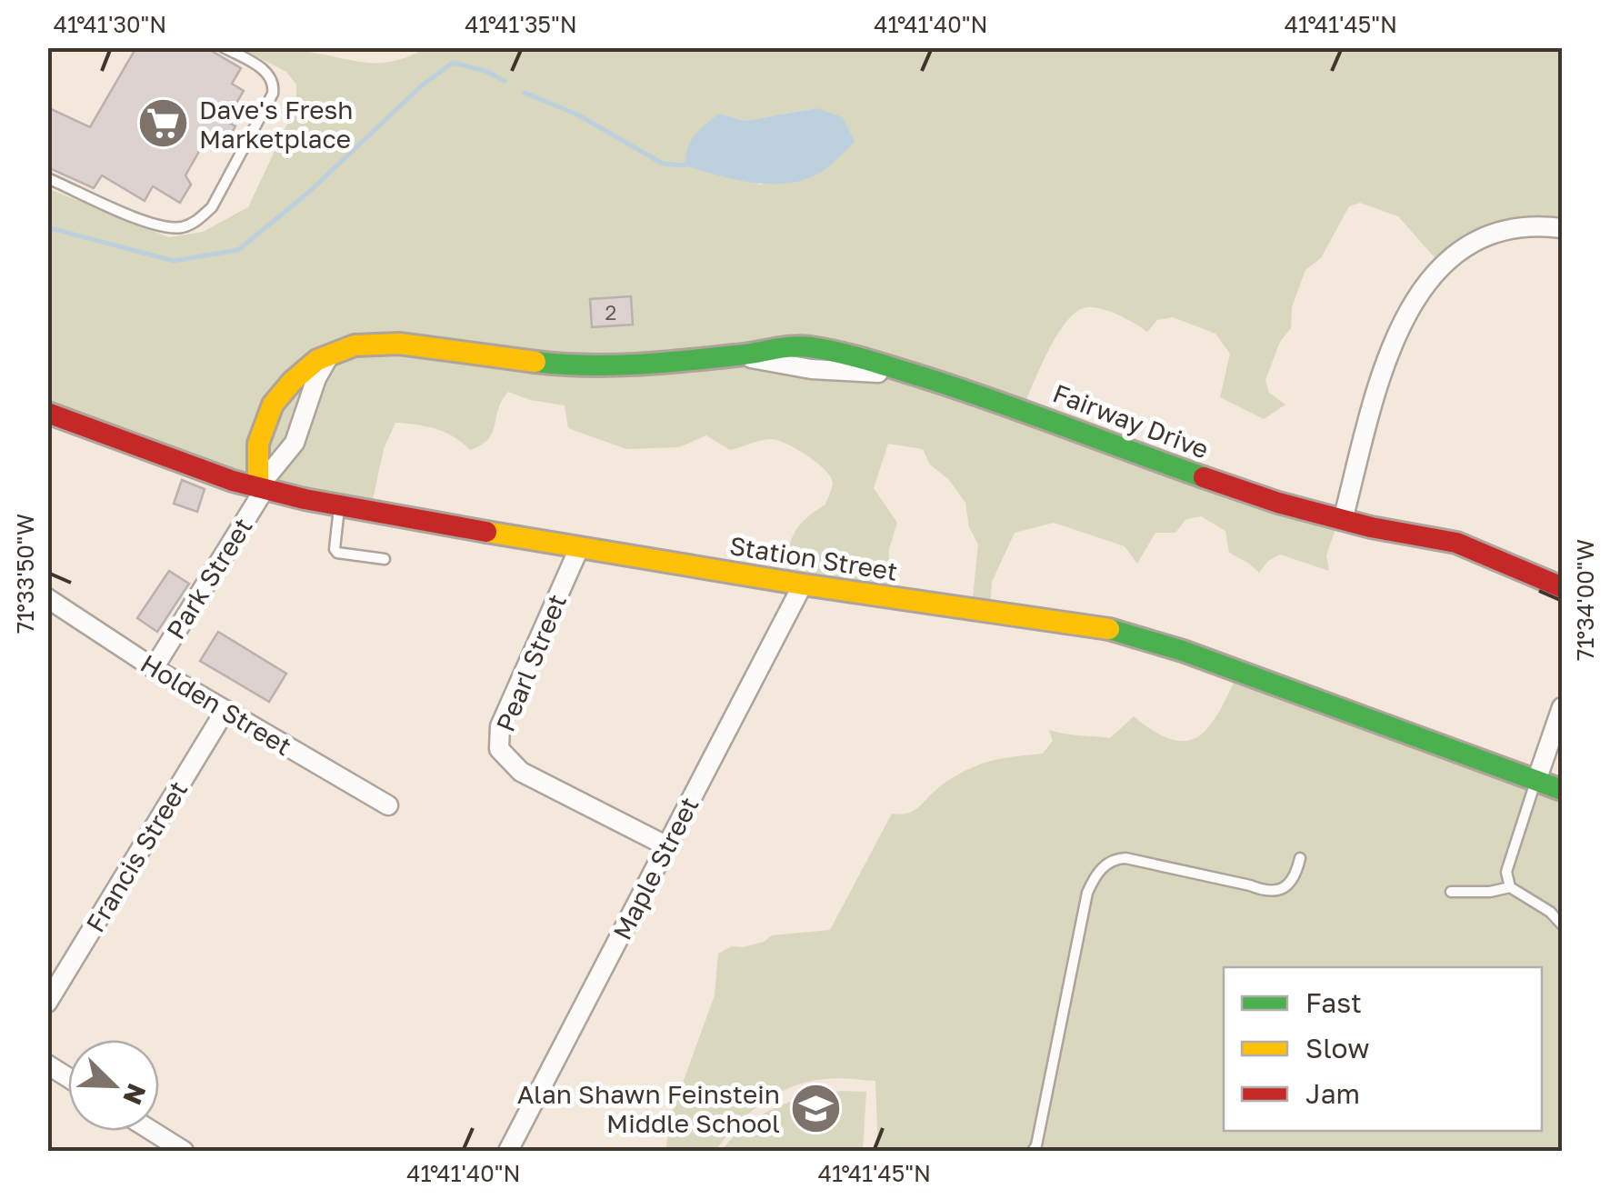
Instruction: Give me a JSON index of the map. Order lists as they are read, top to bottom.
{
  "streets": {
    "street": [
      "Fairway Drive",
      "Station Street",
      "Park Street",
      "Pearl Street",
      "Holden Street",
      "Francis Street",
      "Maple Street"
    ]
  },
  "crossings": [
    ["Fairway Drive", "Station Street"],
    ["Fairway Drive", "Park Street"],
    ["Station Street", "Park Street"],
    ["Station Street", "Pearl Street"],
    ["Station Street", "Maple Street"],
    ["Park Street", "Holden Street"],
    ["Pearl Street", "Maple Street"],
    ["Holden Street", "Francis Street"]
  ],
  "places": {
    "supermarket": ["Dave's Fresh Marketplace"],
    "school or university": ["Alan Shawn Feinstein Middle School"]
  },
  "house_numbers": ["2"],
  "legend": ["Fast", "Slow", "Jam"],
  "north": "bottom right",
  "coordinates": [
    "41°41'30\"N",
    "41°41'35\"N",
    "41°41'40\"N",
    "41°41'45\"N",
    "71°33'50\"W",
    "71°34'00\"W"
  ]
}
